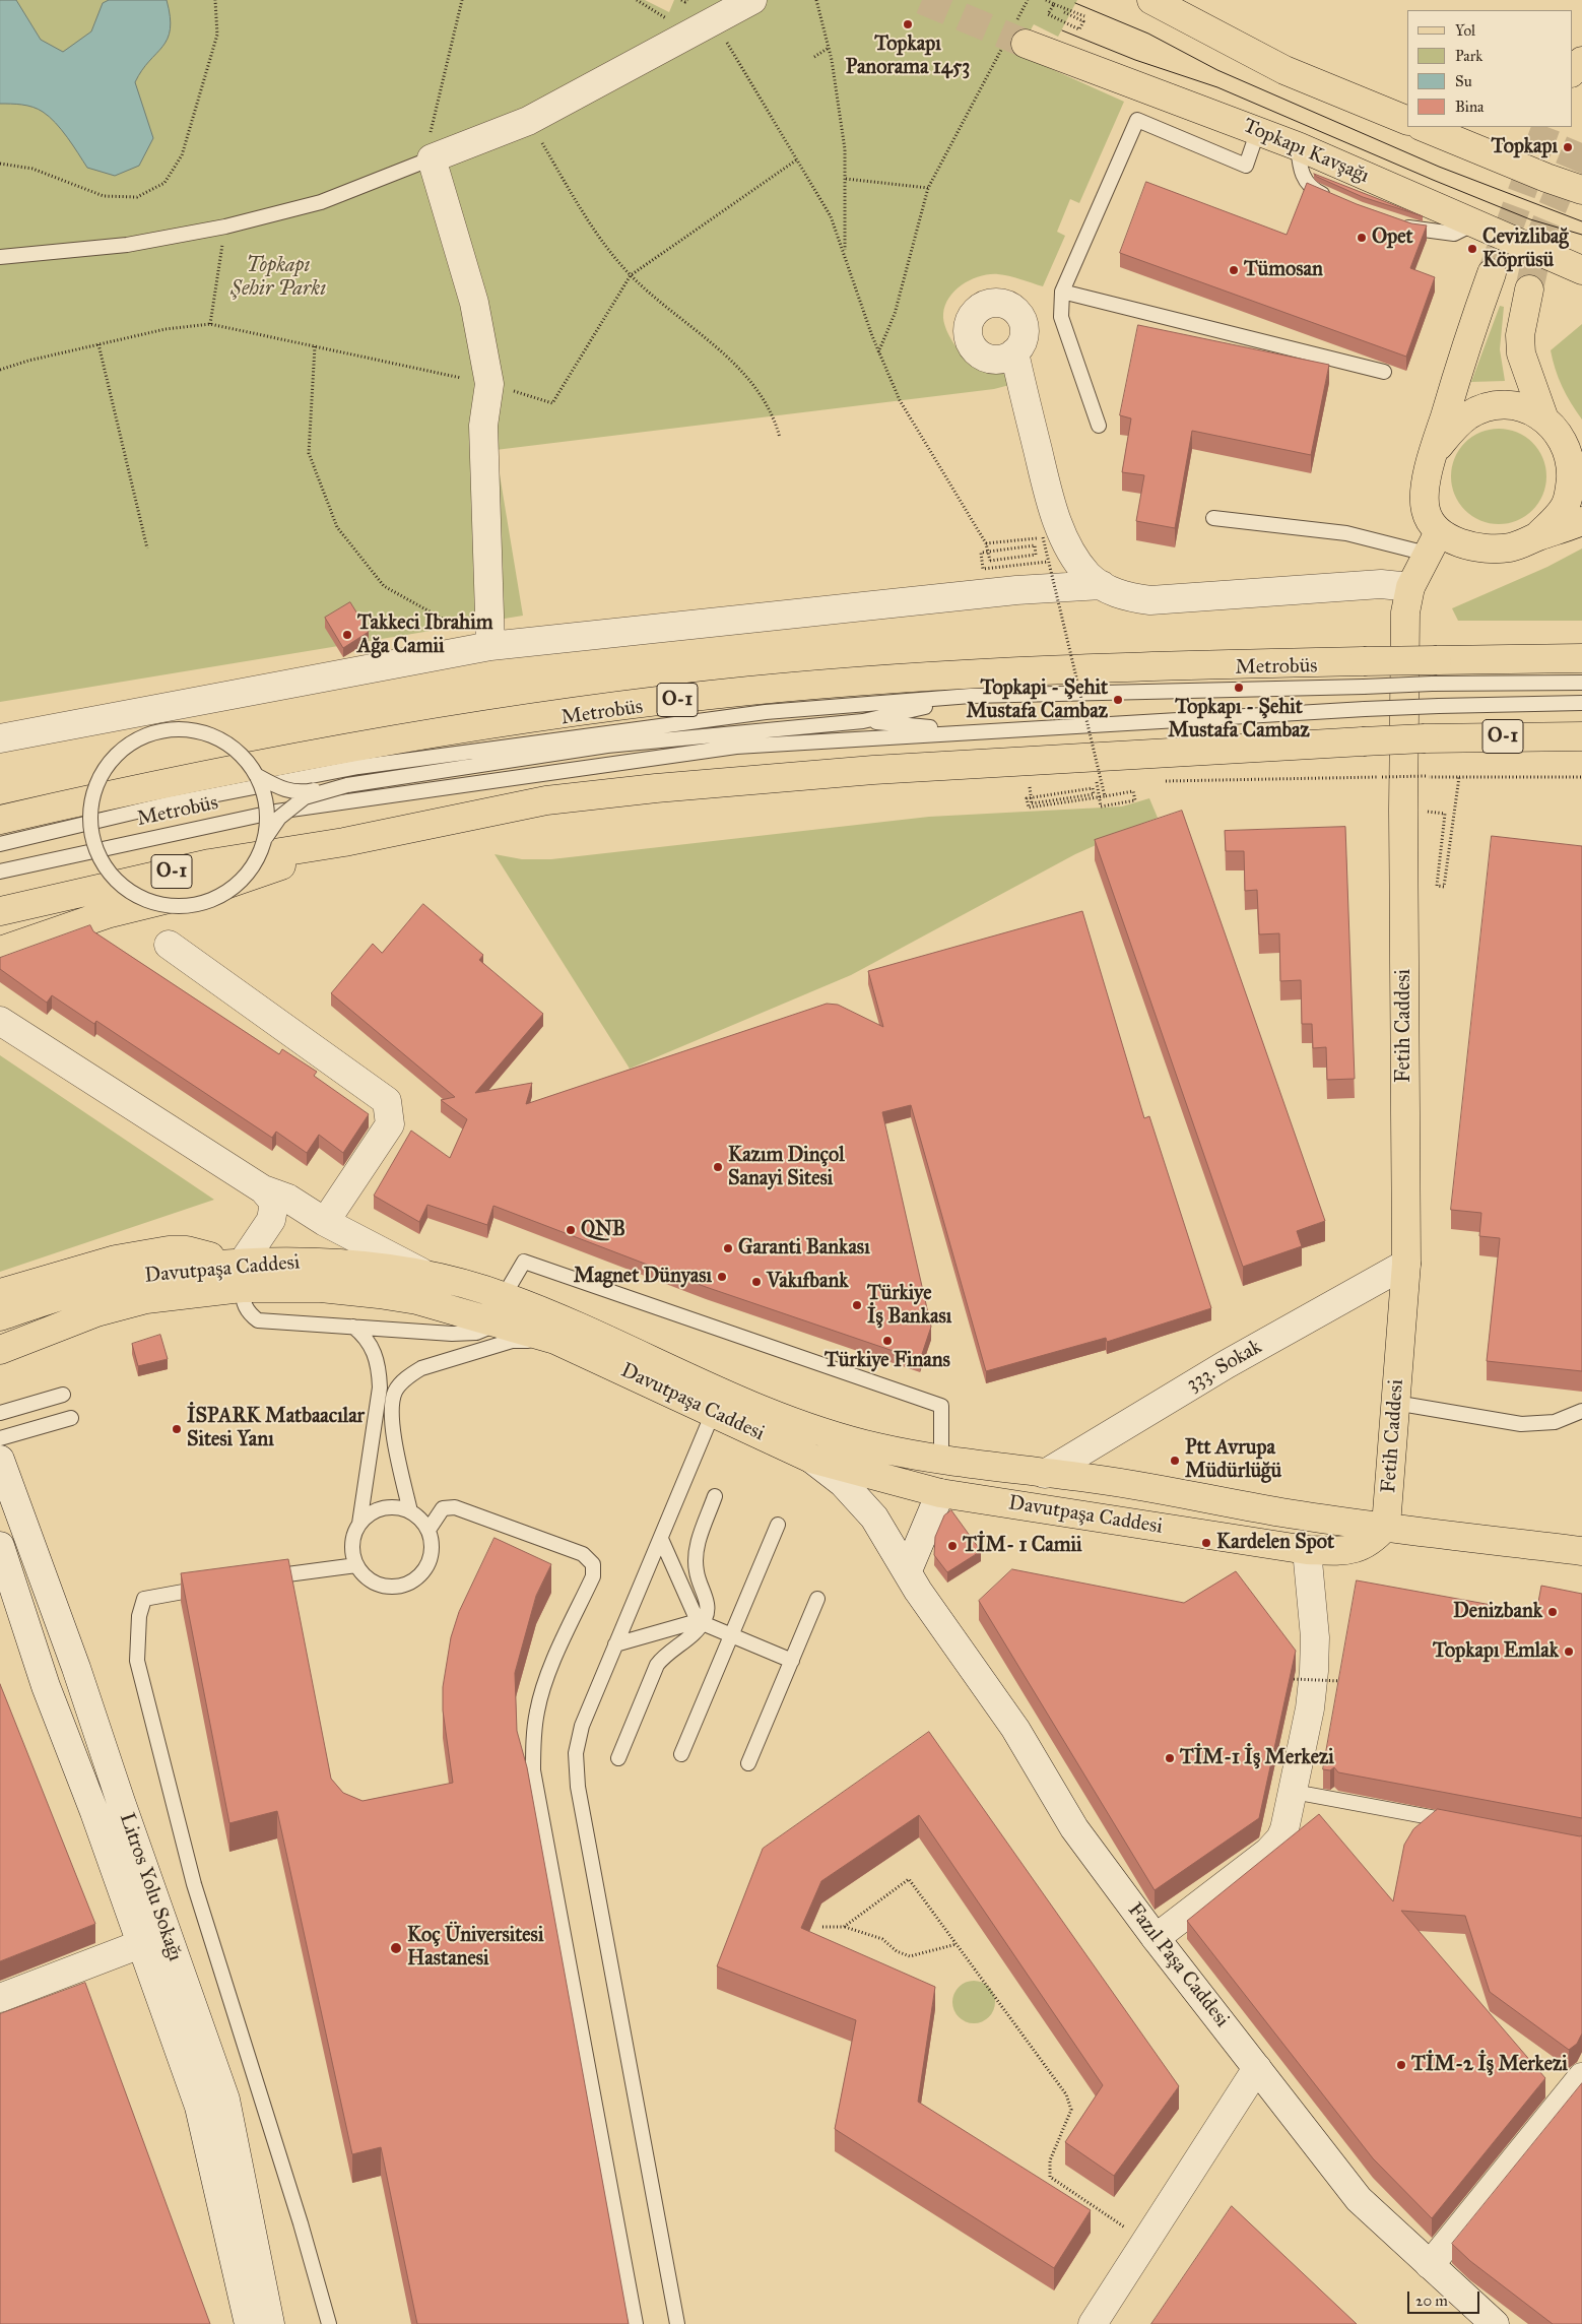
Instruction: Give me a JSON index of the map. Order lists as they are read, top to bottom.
{
  "streets": {
    "main road": [
      "Topkapı Kavşağı",
      "O-1",
      "Fetih Caddesi",
      "Davutpaşa Caddesi"
    ],
    "street": ["333. Sokak", "Litros Yolu Sokağı", "Fazıl Paşa Caddesi"],
    "lane": ["Metrobüs"]
  },
  "crossings": [
    ["Metrobüs", "O-1"],
    ["Fetih Caddesi", "Davutpaşa Caddesi"],
    ["Fetih Caddesi", "333. Sokak"],
    ["Davutpaşa Caddesi", "333. Sokak"],
    ["Davutpaşa Caddesi", "Fazıl Paşa Caddesi"]
  ],
  "parks": ["Topkapı Şehir Parkı"],
  "places": [
    "Topkapı Panorama 1453",
    "Topkapı",
    "Opet",
    "Cevizlibağ Köprüsü",
    "Tümosan",
    "Takkeci Ibrahim Ağa Camii",
    "Topkapı - Şehit Mustafa Cambaz",
    "Topkapi - Şehit Mustafa Cambaz",
    "Kazım Dinçol Sanayi Sitesi",
    "QNB",
    "Garanti Bankası",
    "Magnet Dünyası",
    "Vakıfbank",
    "Türkiye İş Bankası",
    "Türkiye Finans",
    "İSPARK Matbaacılar Sitesi Yanı",
    "Ptt Avrupa Müdürlüğü",
    "Kardelen Spot",
    "TİM- 1 Camii",
    "Denizbank",
    "Topkapı Emlak",
    "TİM-1 İş Merkezi",
    "Koç Üniversitesi Hastanesi",
    "TİM-2 İş Merkezi"
  ],
  "legend": [
    "Yol",
    "Park",
    "Su",
    "Bina"
  ],
  "scale_bar": "20 m"
}
